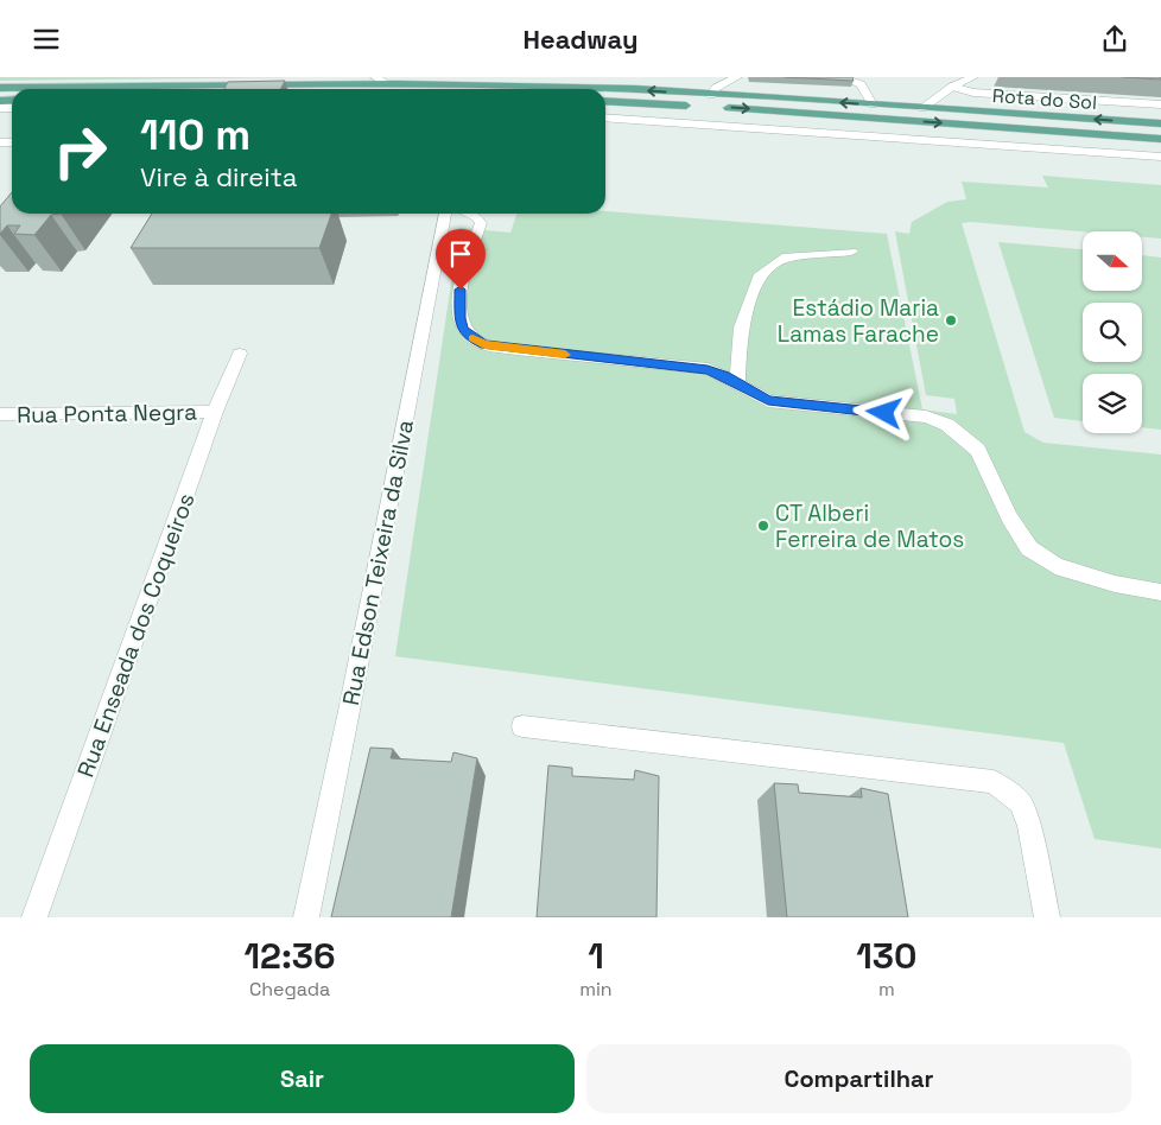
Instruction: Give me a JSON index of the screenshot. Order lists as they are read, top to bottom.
{
  "streets": {
    "main road": ["Rota do Sol"],
    "street": ["Rua Ponta Negra", "Rua Edson Teixeira da Silva", "Rua Enseada dos Coqueiros"]
  },
  "crossings": [
    ["Rua Ponta Negra", "Rua Enseada dos Coqueiros"]
  ],
  "places": ["Estádio Maria Lamas Farache", "CT Alberi Ferreira de Matos"],
  "north": "right",
  "page": {
    "header": "Headway",
    "turn": ["110 m", "Vire à direita"],
    "eta": [
      "12:36",
      "Chegada",
      "1",
      "min",
      "130",
      "m"
    ],
    "buttons": ["Sair", "Compartilhar"]
  }
}
